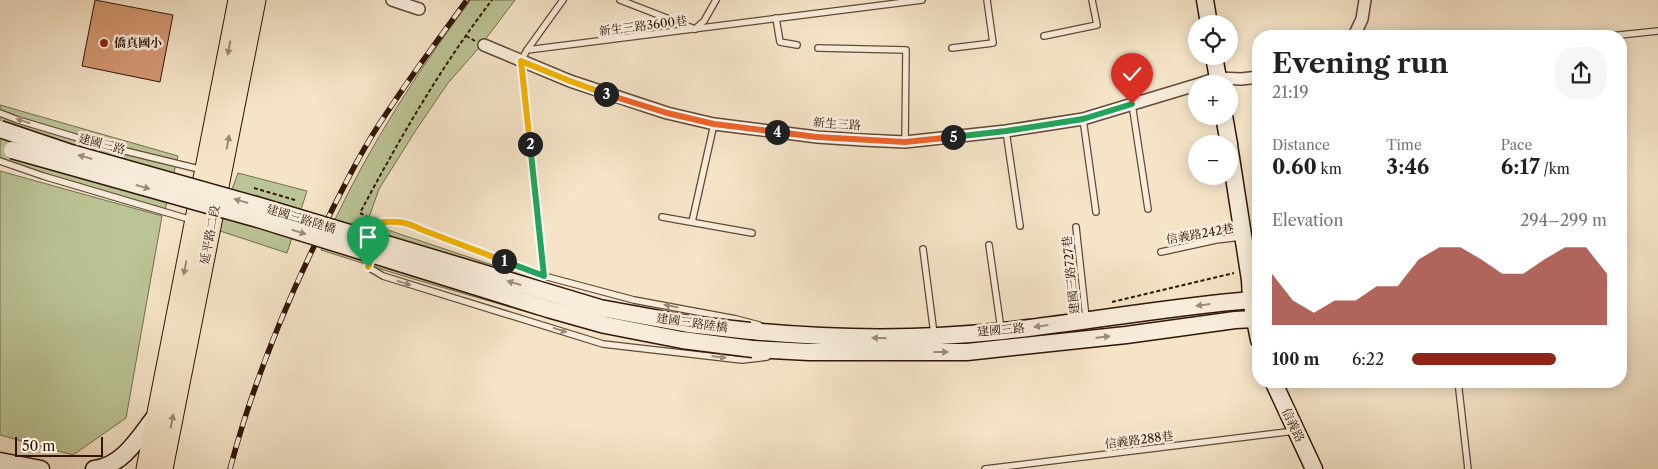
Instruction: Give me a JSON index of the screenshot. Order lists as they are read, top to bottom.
{
  "streets": {
    "main road": ["延平路二段"],
    "street": [
      "新生三路",
      "建國三路",
      "建國三路陸橋",
      "信義路"
    ],
    "lane": [
      "新生三路3600巷",
      "信義路242巷",
      "建國三路727巷",
      "信義路288巷"
    ]
  },
  "crossings": [
    ["建國三路", "建國三路陸橋"],
    ["建國三路", "延平路二段"],
    ["建國三路", "建國三路727巷"],
    ["信義路", "信義路288巷"]
  ],
  "places": ["僑真國小"],
  "scale_bar": "50 m",
  "page": {
    "map_buttons": ["+", "−"],
    "heading": ["Evening run", "21:19"],
    "pins": [
      "3",
      "4",
      "5",
      "2",
      "1"
    ],
    "stats": [
      ["Distance", "0.60 km"],
      ["Time", "3:46"],
      ["Pace", "6:17 /km"]
    ],
    "chart": ["Elevation", "294–299 m"],
    "list": [
      {
        "name": "100 m",
        "note": "6:22"
      }
    ],
    "scale": "50 m"
  }
}
